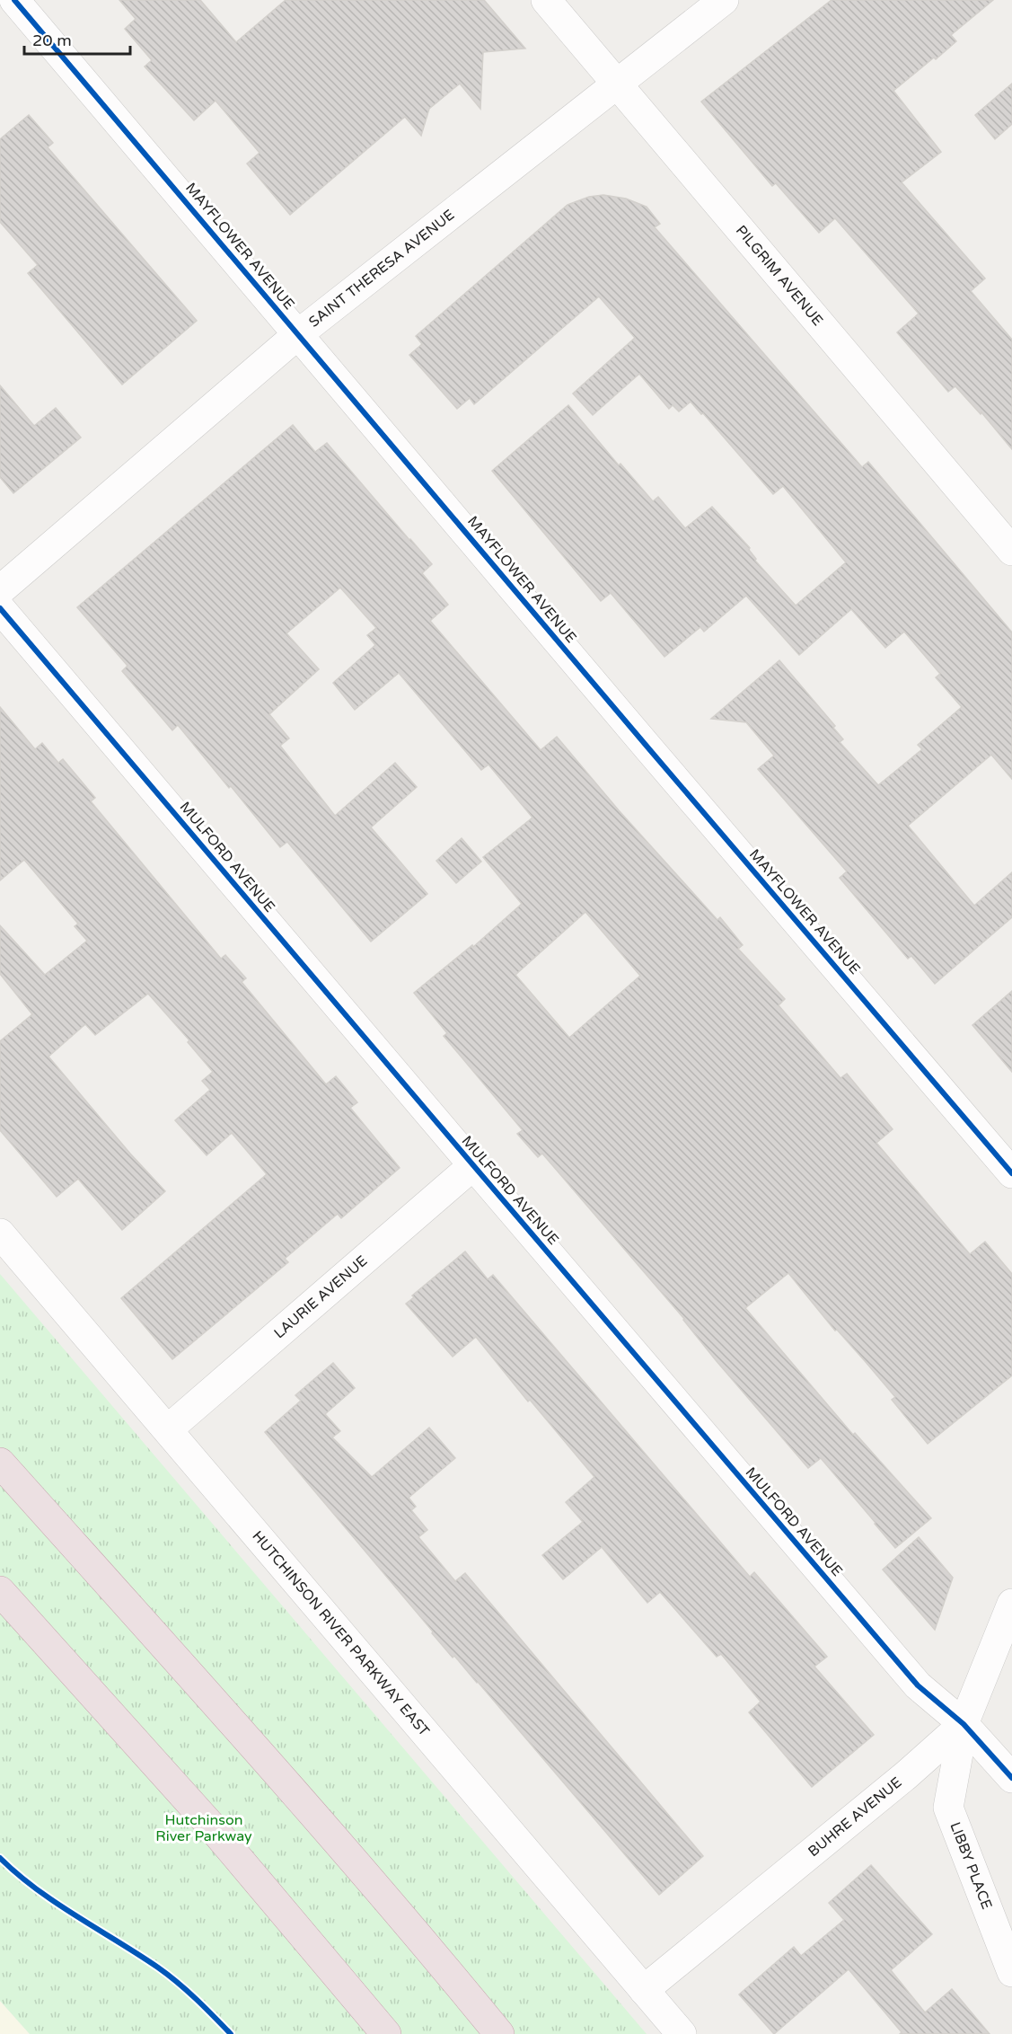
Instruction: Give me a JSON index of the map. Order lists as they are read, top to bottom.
{
  "streets": {
    "street": [
      "MAYFLOWER AVENUE",
      "SAINT THERESA AVENUE",
      "PILGRIM AVENUE",
      "MULFORD AVENUE",
      "LAURIE AVENUE",
      "HUTCHINSON RIVER PARKWAY EAST",
      "BUHRE AVENUE",
      "LIBBY PLACE"
    ]
  },
  "crossings": [
    ["MAYFLOWER AVENUE", "SAINT THERESA AVENUE"],
    ["SAINT THERESA AVENUE", "PILGRIM AVENUE"],
    ["MULFORD AVENUE", "LAURIE AVENUE"],
    ["MULFORD AVENUE", "BUHRE AVENUE"],
    ["MULFORD AVENUE", "LIBBY PLACE"],
    ["LAURIE AVENUE", "HUTCHINSON RIVER PARKWAY EAST"],
    ["HUTCHINSON RIVER PARKWAY EAST", "BUHRE AVENUE"],
    ["BUHRE AVENUE", "LIBBY PLACE"]
  ],
  "parks": ["Hutchinson River Parkway"],
  "scale_bar": "20 m"
}
